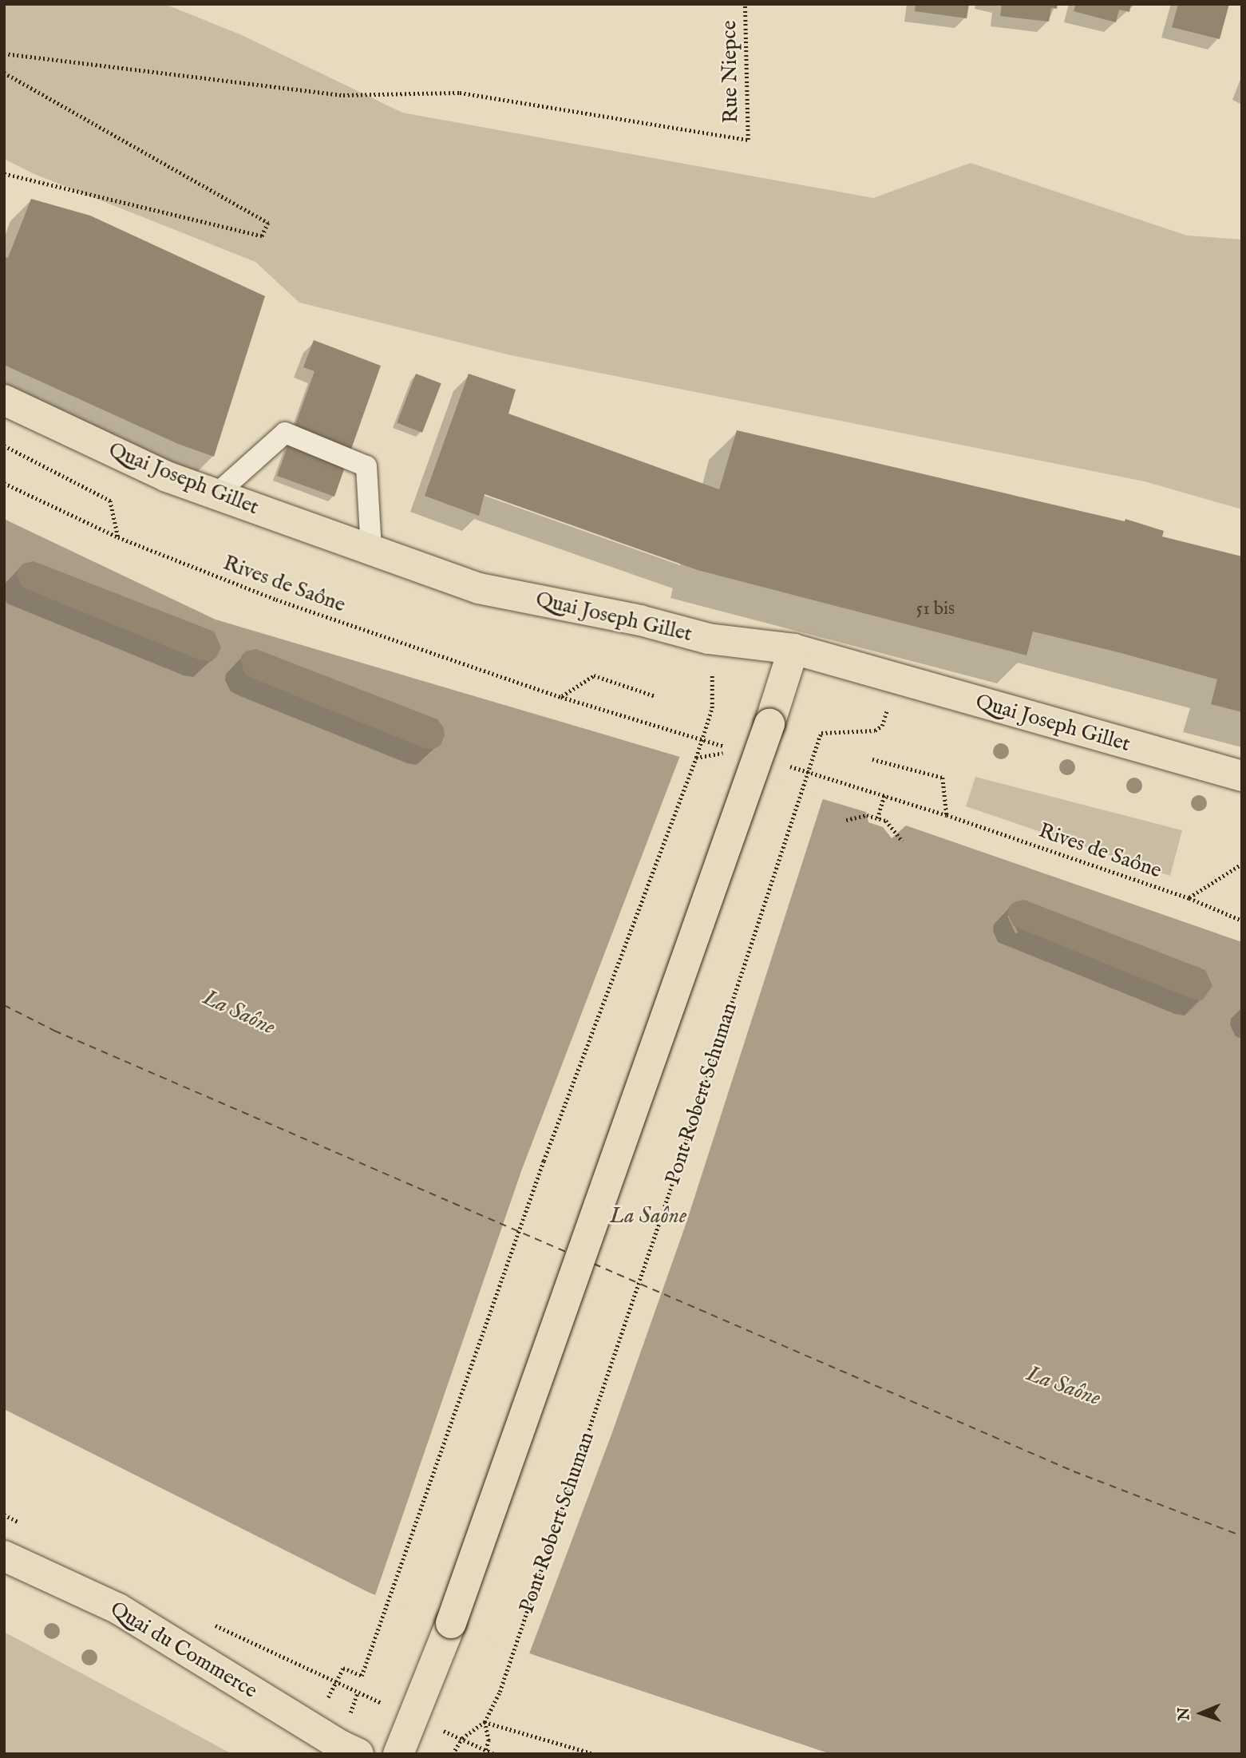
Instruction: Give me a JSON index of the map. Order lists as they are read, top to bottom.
{
  "streets": {
    "main road": ["Quai Joseph Gillet", "Quai du Commerce"],
    "path": ["Rue Niepce", "Rives de Saône", "Pont Robert Schuman"]
  },
  "crossings": [
    ["Quai Joseph Gillet", "Pont Robert Schuman"]
  ],
  "water": ["La Saône"],
  "house_numbers": ["51 bis"],
  "north": "left"
}
